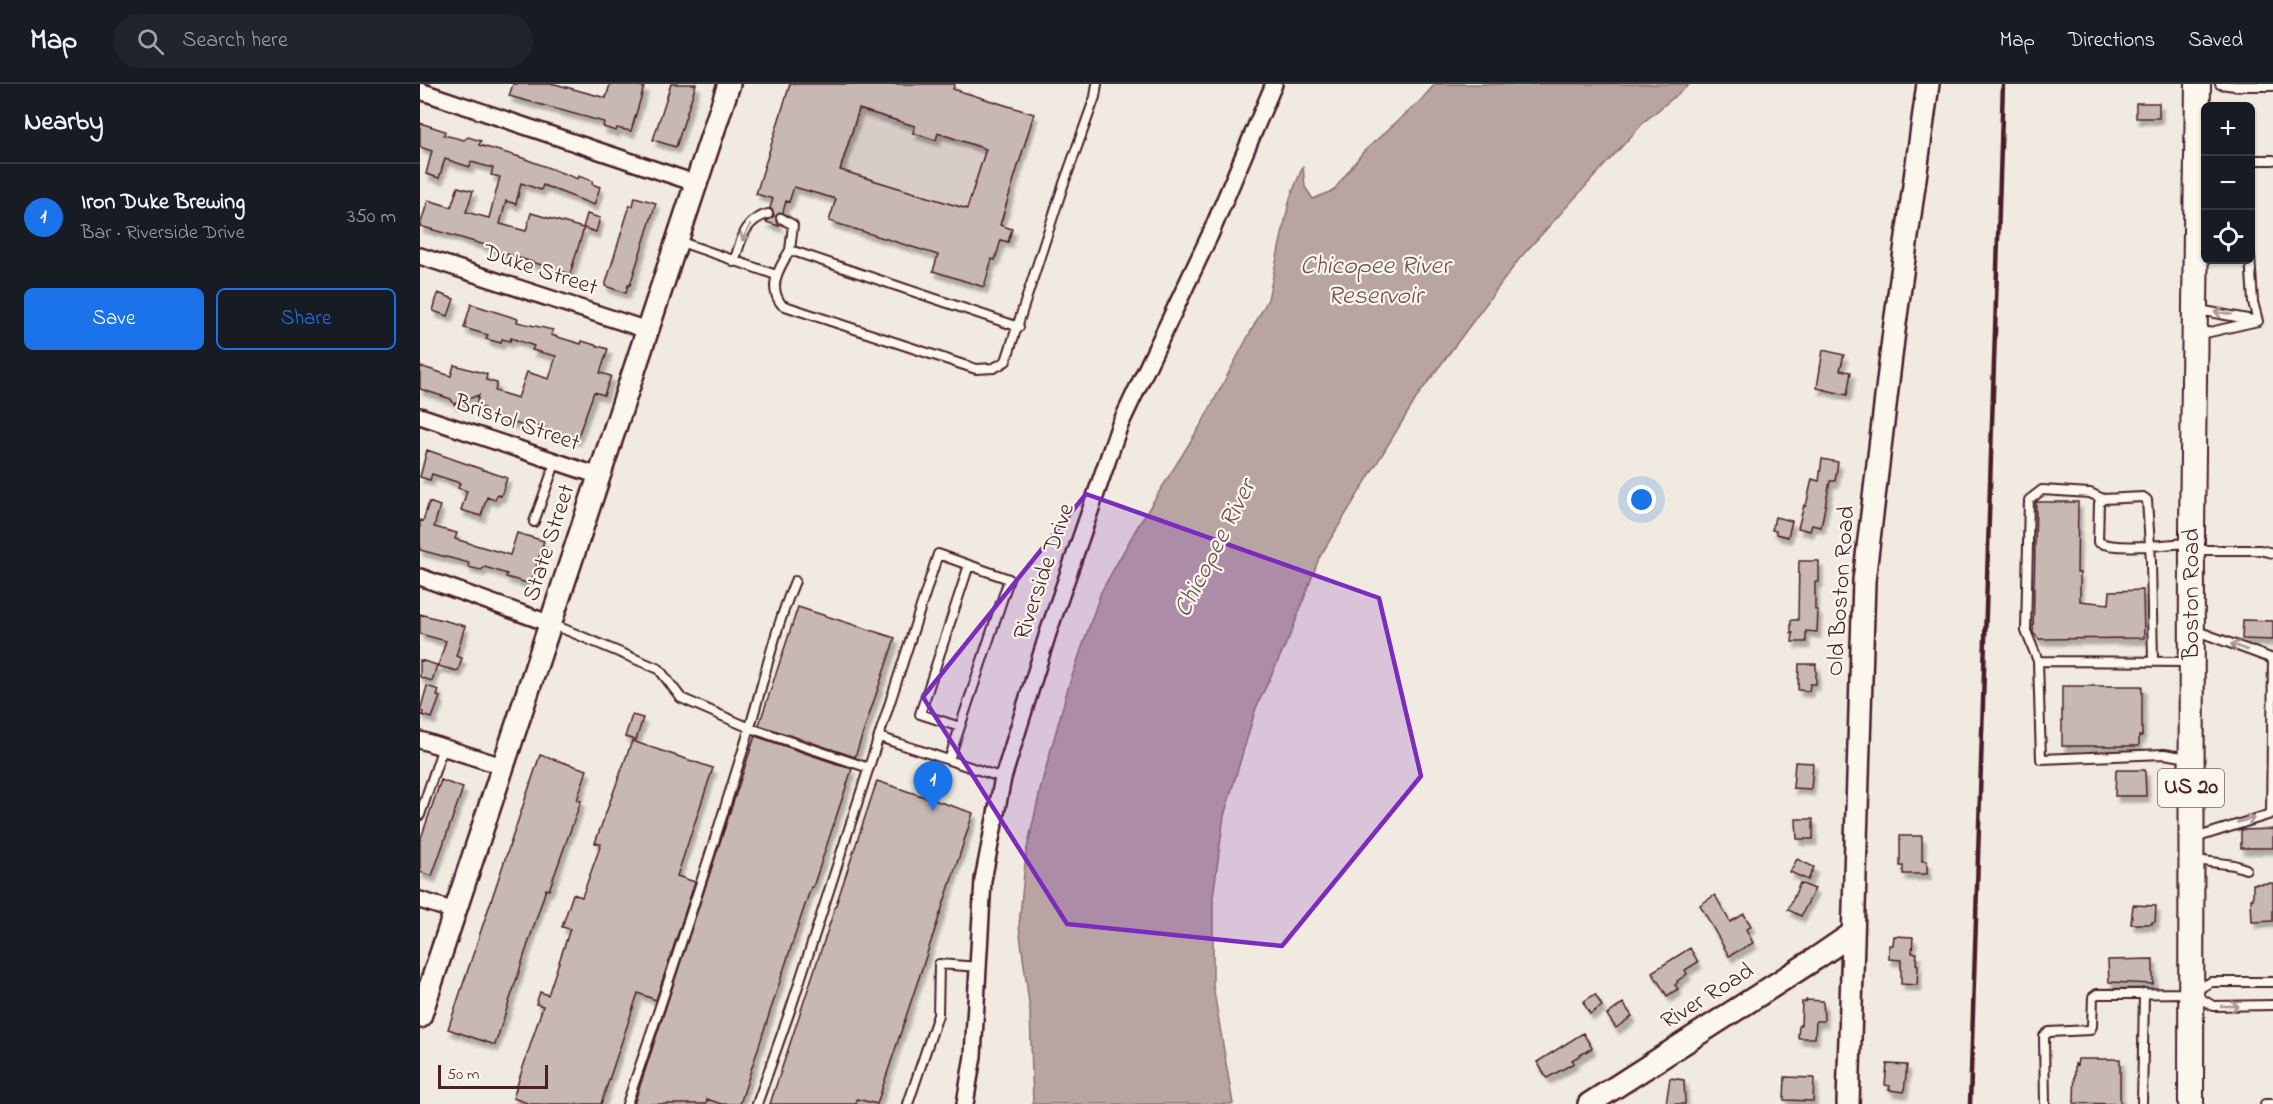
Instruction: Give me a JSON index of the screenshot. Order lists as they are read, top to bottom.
{
  "streets": {
    "main road": ["Boston Road", "US 20"],
    "street": [
      "Duke Street",
      "Bristol Street",
      "State Street",
      "Riverside Drive",
      "Old Boston Road",
      "River Road"
    ]
  },
  "crossings": [
    ["Duke Street", "State Street"],
    ["Bristol Street", "State Street"],
    ["Old Boston Road", "River Road"]
  ],
  "water": ["Chicopee River Reservoir", "Chicopee River"],
  "scale_bar": "50 m",
  "page": {
    "header": "Map",
    "search": "Search here",
    "nav": ["Map", "Directions", "Saved"],
    "heading": "Nearby",
    "map_buttons": ["+", "−"],
    "list": [
      {
        "mark": "1",
        "name": "Iron Duke Brewing",
        "note": "Bar · Riverside Drive",
        "value": "350 m"
      }
    ],
    "buttons": ["Save", "Share"],
    "pins": "1",
    "scale": "50 m"
  }
}
